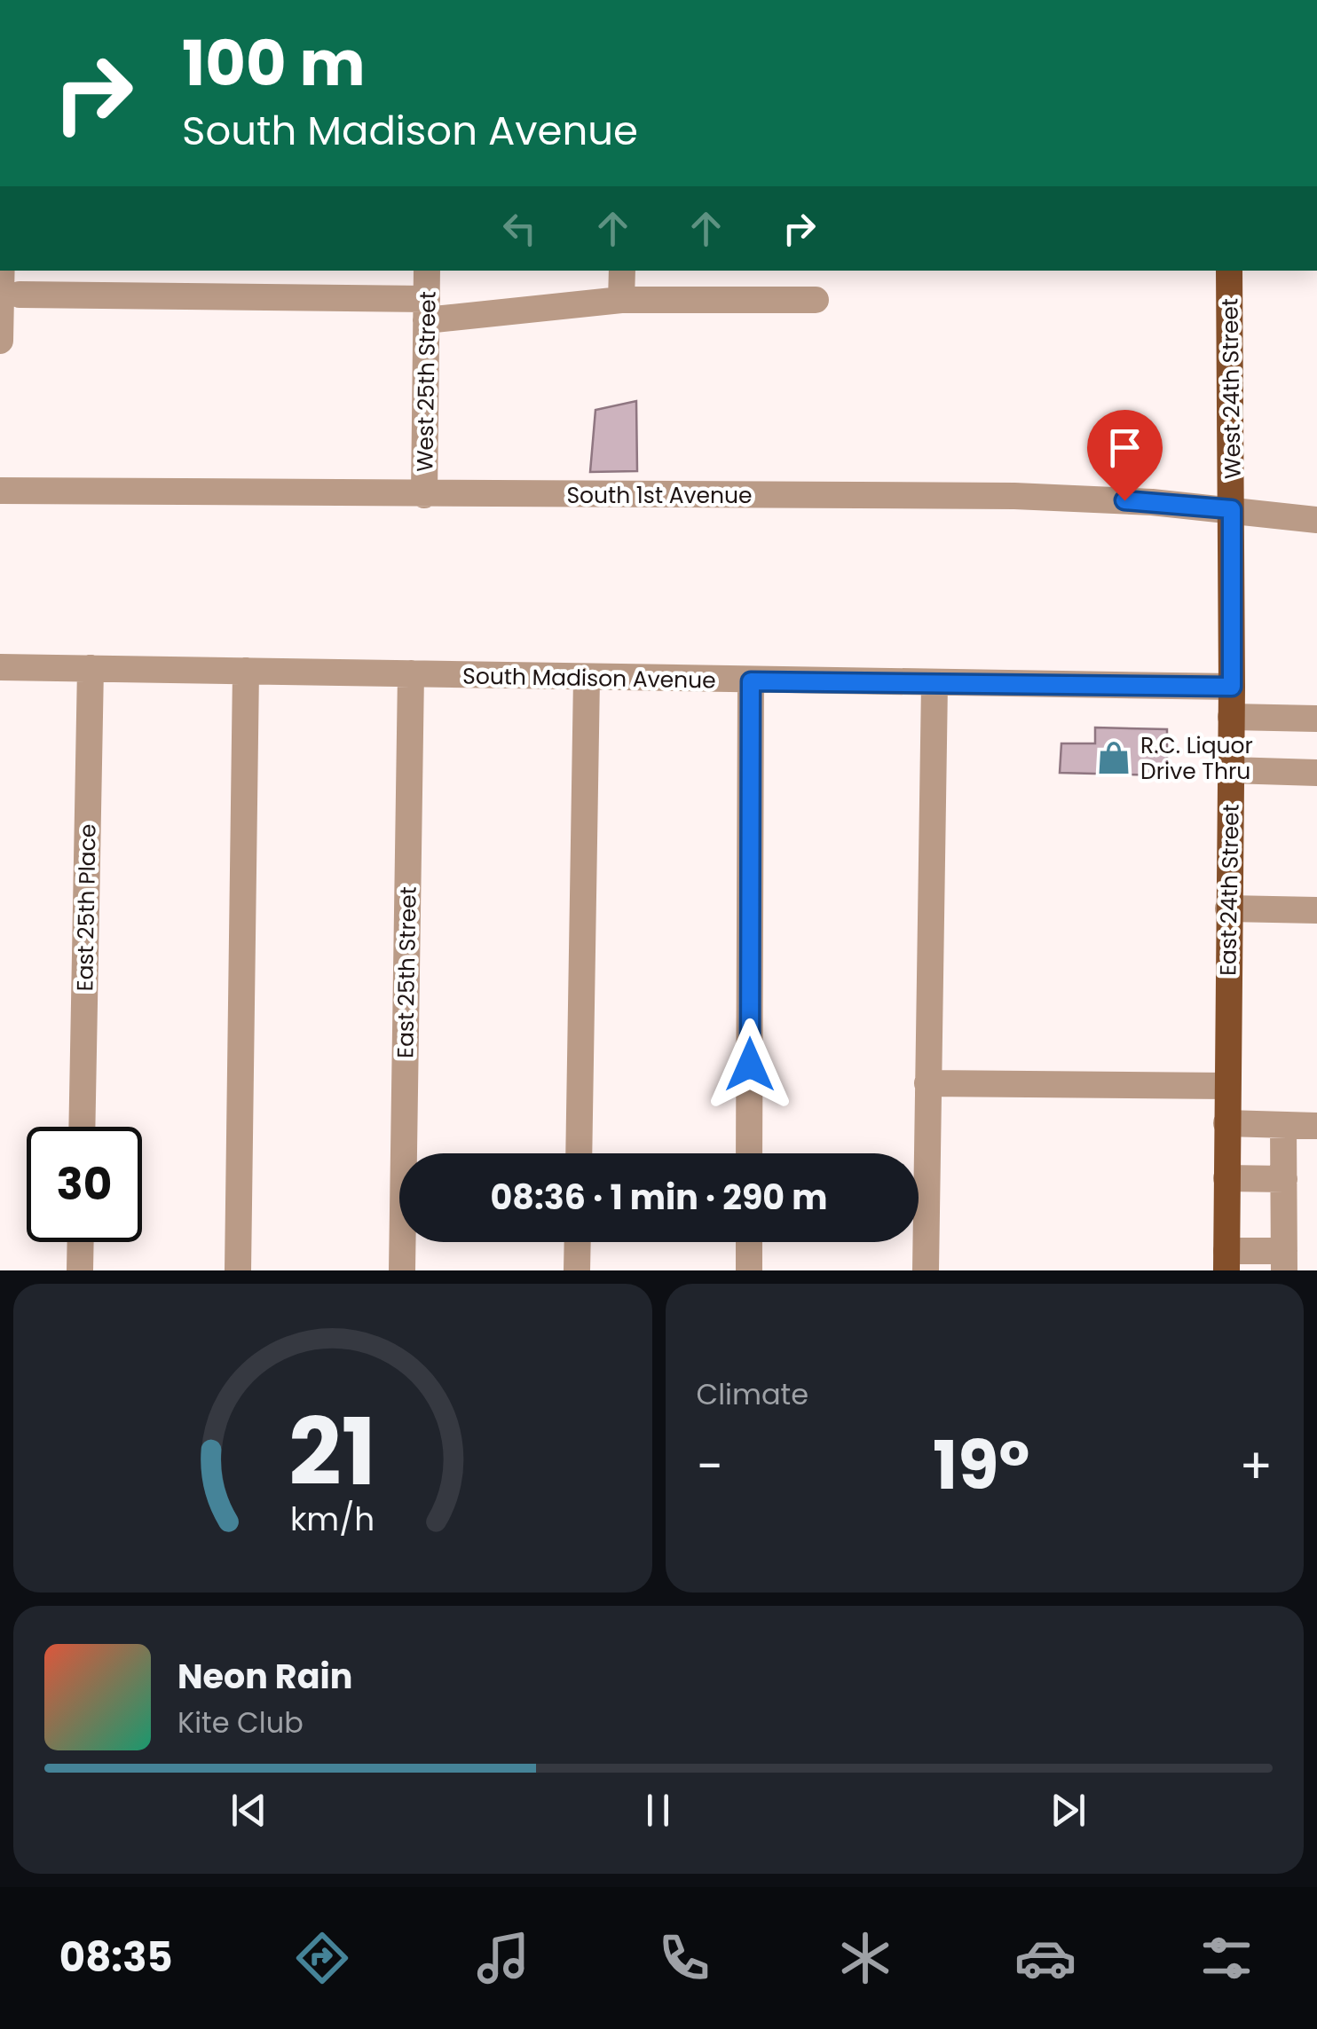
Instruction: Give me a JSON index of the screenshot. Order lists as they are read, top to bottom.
{
  "streets": {
    "main road": ["West 24th Street", "East 24th Street"],
    "street": [
      "West 25th Street",
      "South 1st Avenue",
      "South Madison Avenue",
      "East 25th Place",
      "East 25th Street"
    ]
  },
  "crossings": [
    ["West 25th Street", "South 1st Avenue"],
    ["West 24th Street", "South 1st Avenue"],
    ["West 24th Street", "East 24th Street"],
    ["South 1st Avenue", "East 24th Street"],
    ["South Madison Avenue", "East 24th Street"],
    ["South Madison Avenue", "East 25th Place"],
    ["South Madison Avenue", "East 25th Street"]
  ],
  "places": {
    "shop": ["R.C. Liquor Drive Thru"]
  },
  "page": {
    "turn": ["100 m", "South Madison Avenue"],
    "limit": "30",
    "trip": "08:36 · 1 min · 290 m",
    "tile": "Climate",
    "heat": ["−", "19°", "+"],
    "song": ["Neon Rain", "Kite Club"],
    "tabs": "08:35",
    "gauge": ["21", "km/h"]
  }
}
